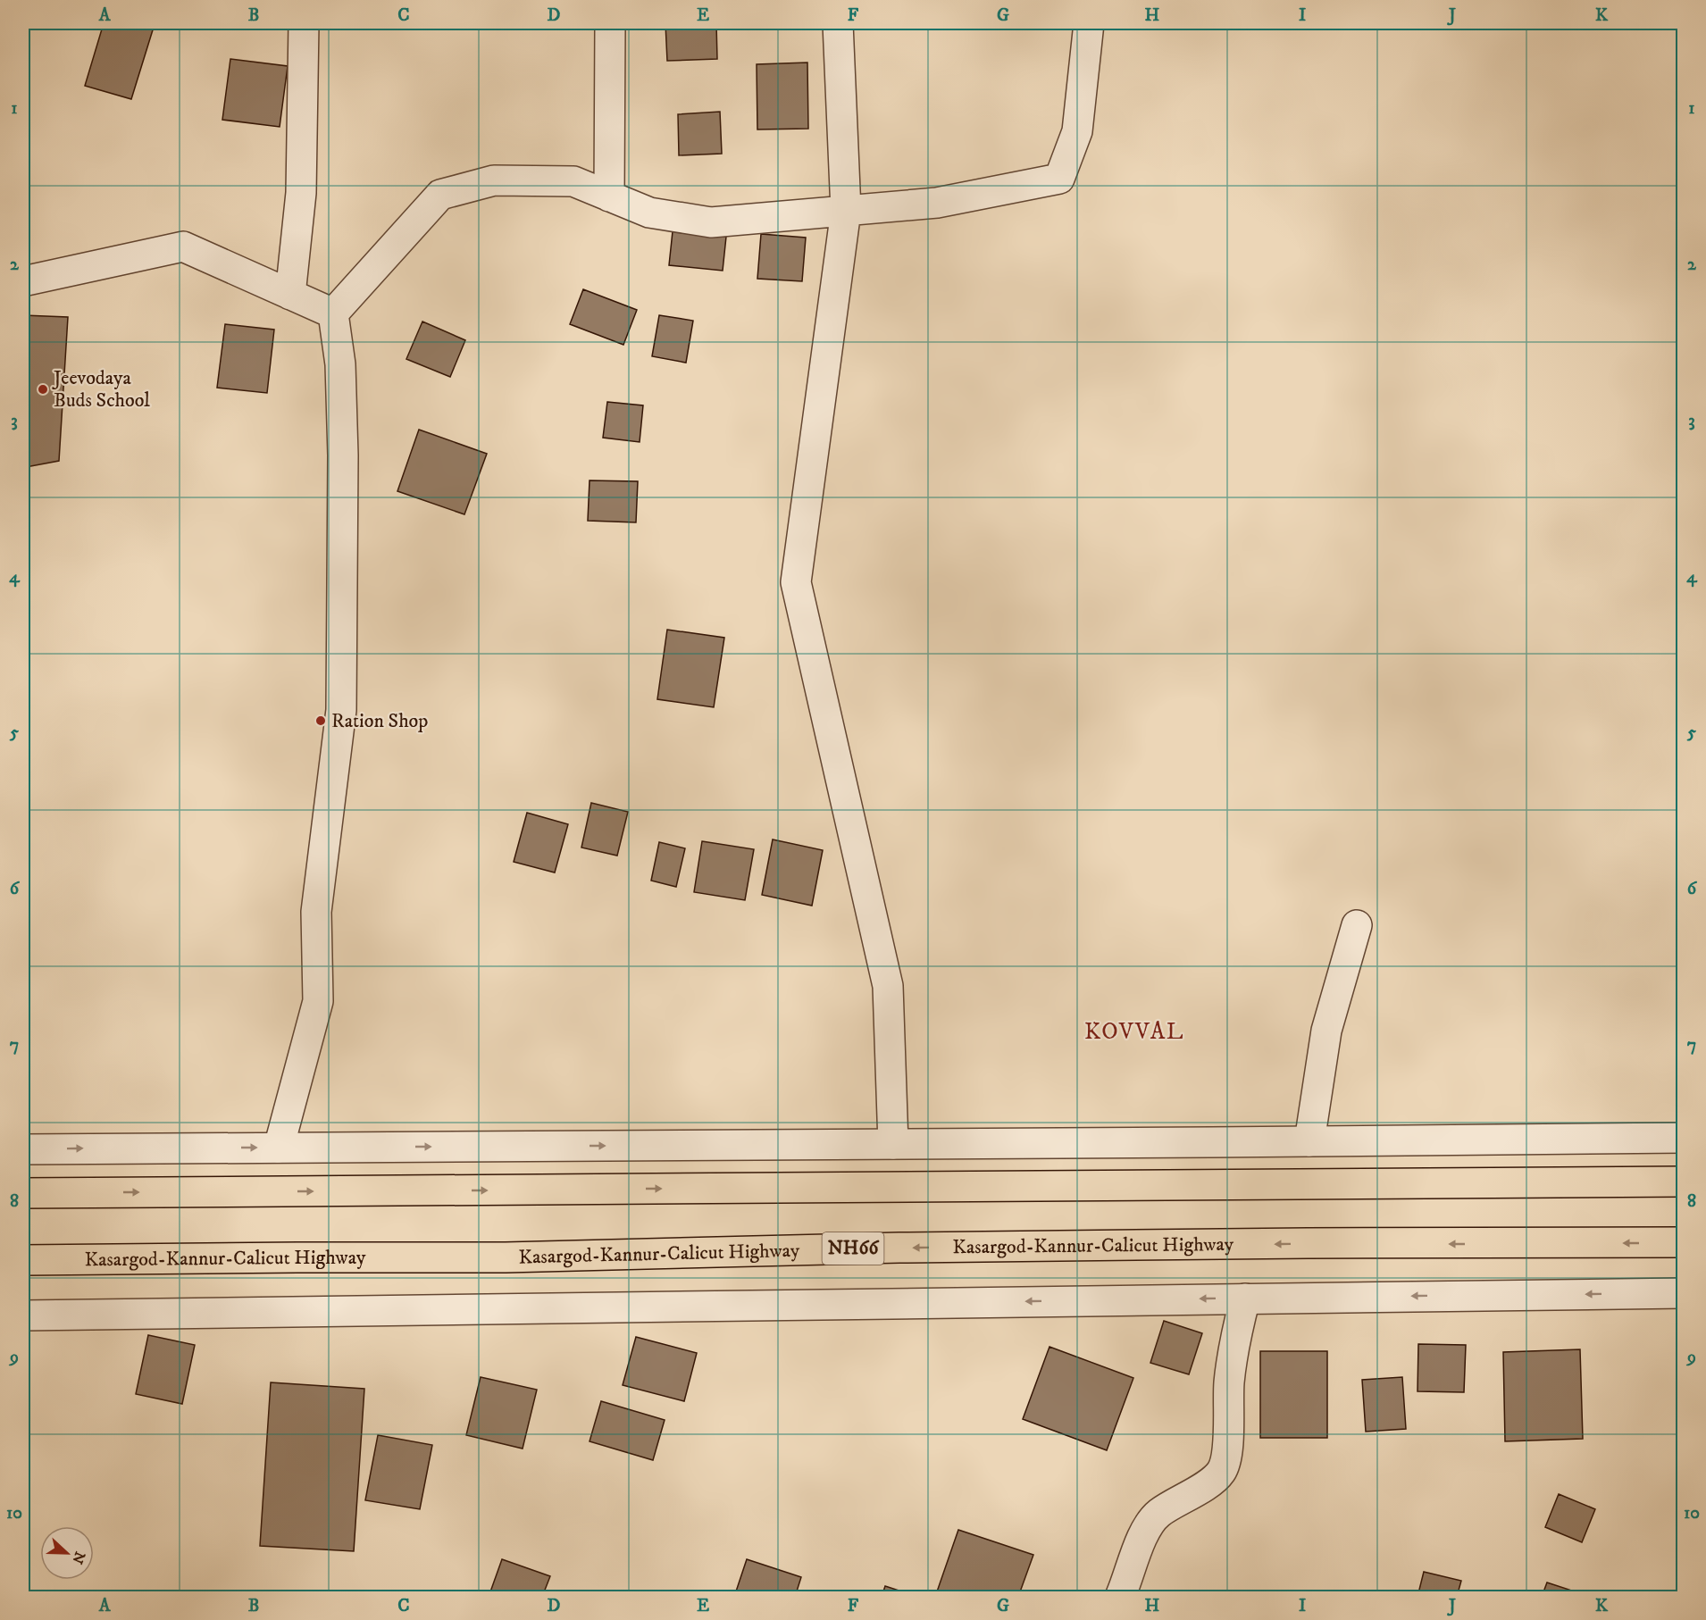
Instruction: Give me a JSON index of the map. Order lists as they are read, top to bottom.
{
  "streets": {
    "highway": ["Kasargod-Kannur-Calicut Highway", "NH66"]
  },
  "districts": ["KOVVAL"],
  "places": ["Jeevodaya Buds School", "Ration Shop"],
  "north": "right",
  "grid": {
    "columns": [
      "A",
      "B",
      "C",
      "D",
      "E",
      "F",
      "G",
      "H",
      "I",
      "J",
      "K"
    ],
    "rows": [
      "1",
      "2",
      "3",
      "4",
      "5",
      "6",
      "7",
      "8",
      "9",
      "10"
    ]
  }
}
